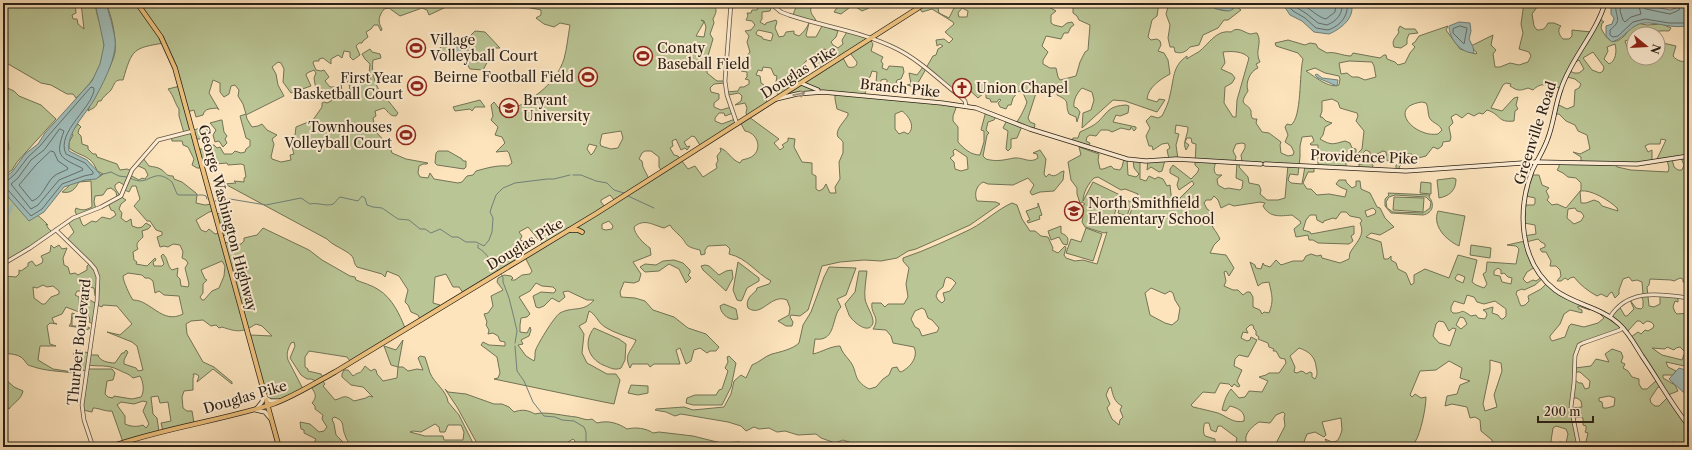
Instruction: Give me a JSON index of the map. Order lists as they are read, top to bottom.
{
  "streets": {
    "main road": [
      "Douglas Pike",
      "Branch Pike",
      "Greenville Road",
      "Providence Pike",
      "George Washington Highway"
    ],
    "street": ["Thurber Boulevard"]
  },
  "crossings": [
    ["Douglas Pike", "Branch Pike"],
    ["Douglas Pike", "George Washington Highway"],
    ["Branch Pike", "Providence Pike"],
    ["Greenville Road", "Providence Pike"]
  ],
  "places": {
    "sports": [
      "Village Volleyball Court",
      "Conaty Baseball Field",
      "Beirne Football Field",
      "First Year Basketball Court",
      "Townhouses Volleyball Court"
    ],
    "church": ["Union Chapel"],
    "school or university": ["Bryant University", "North Smithfield Elementary School"]
  },
  "scale_bar": "200 m",
  "north": "right"
}
